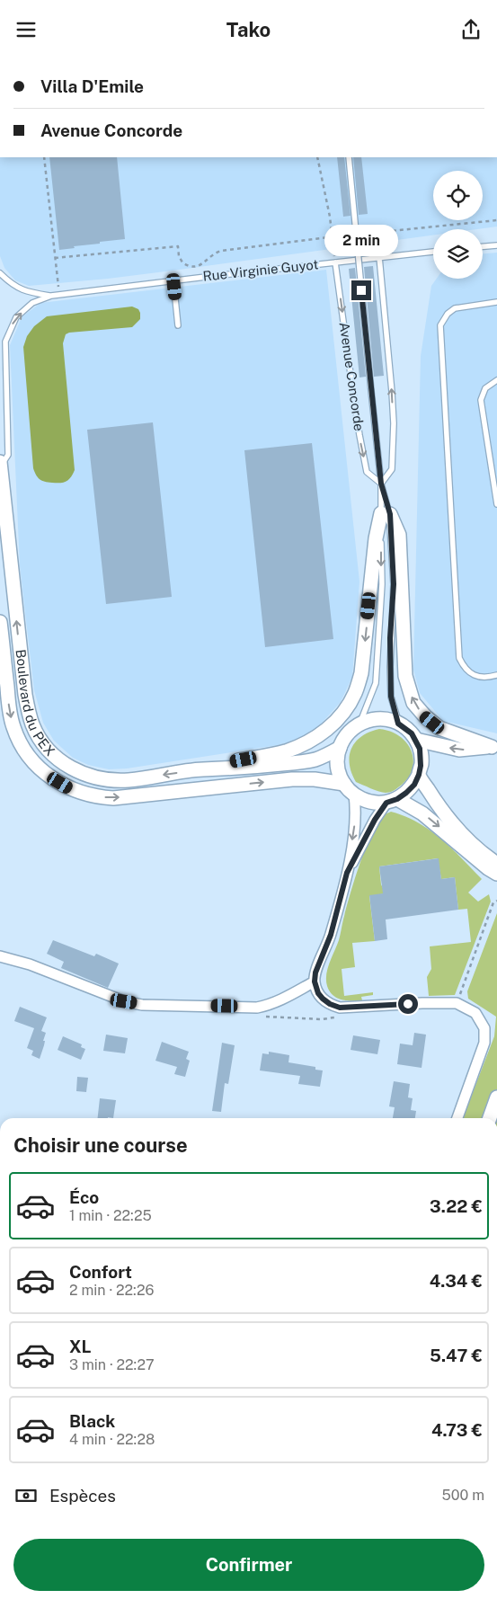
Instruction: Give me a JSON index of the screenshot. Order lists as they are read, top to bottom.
{
  "streets": {
    "main road": ["Boulevard du PEX"],
    "lane": ["Rue Virginie Guyot", "Avenue Concorde"]
  },
  "crossings": [
    ["Rue Virginie Guyot", "Avenue Concorde"],
    ["Rue Virginie Guyot", "Boulevard du PEX"],
    ["Avenue Concorde", "Boulevard du PEX"]
  ],
  "page": {
    "header": "Tako",
    "banner": ["Villa D'Emile", "Avenue Concorde"],
    "bubble": "2 min",
    "heading": "Choisir une course",
    "list": [
      {
        "name": "Éco",
        "note": "1 min · 22:25",
        "value": "3.22 €"
      },
      {
        "name": "Confort",
        "note": "2 min · 22:26",
        "value": "4.34 €"
      },
      {
        "name": "XL",
        "note": "3 min · 22:27",
        "value": "5.47 €"
      },
      {
        "name": "Black",
        "note": "4 min · 22:28",
        "value": "4.73 €"
      }
    ],
    "pay": ["Espèces", "500 m"],
    "buttons": "Confirmer"
  }
}
